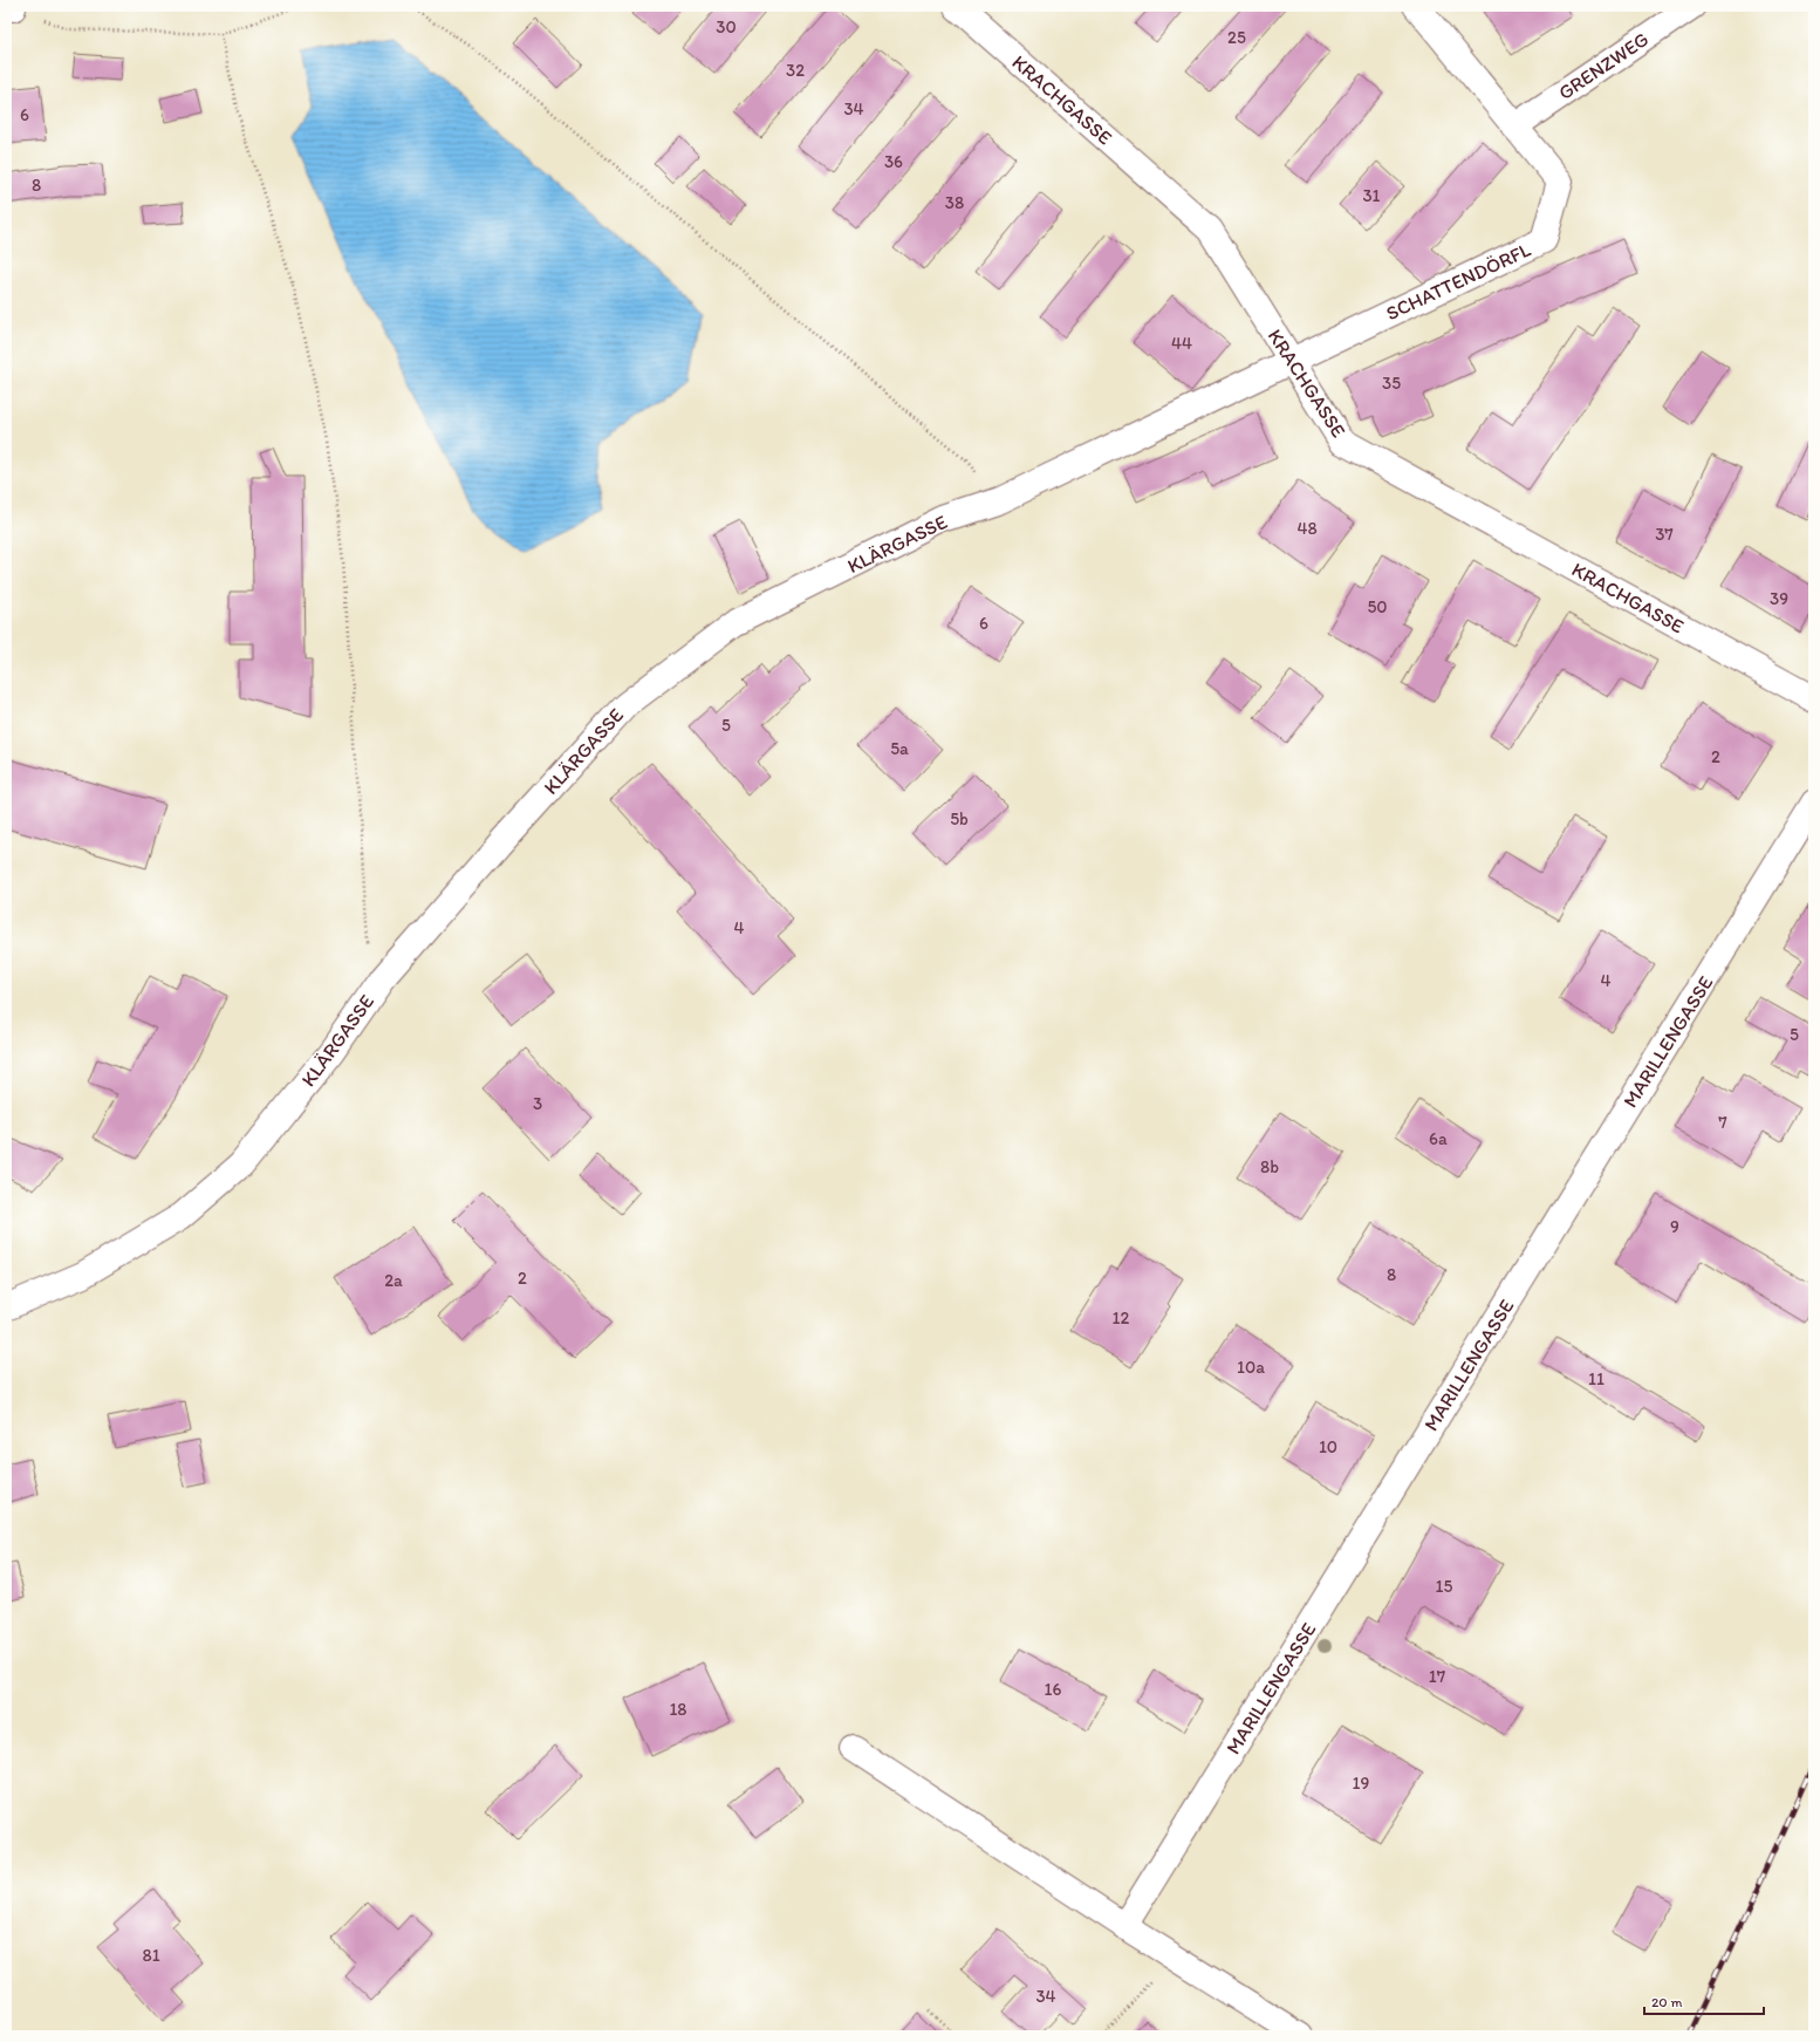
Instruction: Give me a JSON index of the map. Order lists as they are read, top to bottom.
{
  "streets": {
    "street": [
      "GRENZWEG",
      "KRACHGASSE",
      "SCHATTENDÖRFL",
      "KLÄRGASSE",
      "MARILLENGASSE"
    ]
  },
  "crossings": [
    ["GRENZWEG", "SCHATTENDÖRFL"],
    ["KRACHGASSE", "SCHATTENDÖRFL"],
    ["KRACHGASSE", "KLÄRGASSE"],
    ["SCHATTENDÖRFL", "KLÄRGASSE"]
  ],
  "house_numbers": [
    "30",
    "25",
    "32",
    "34",
    "6",
    "36",
    "8",
    "31",
    "38",
    "44",
    "35",
    "48",
    "37",
    "39",
    "50",
    "6",
    "5",
    "5a",
    "2",
    "5b",
    "4",
    "4",
    "5",
    "3",
    "7",
    "6a",
    "8b",
    "9",
    "8",
    "2",
    "2a",
    "12",
    "10a",
    "11",
    "10",
    "15",
    "17",
    "16",
    "18",
    "19",
    "81",
    "34"
  ],
  "scale_bar": "20 m"
}
